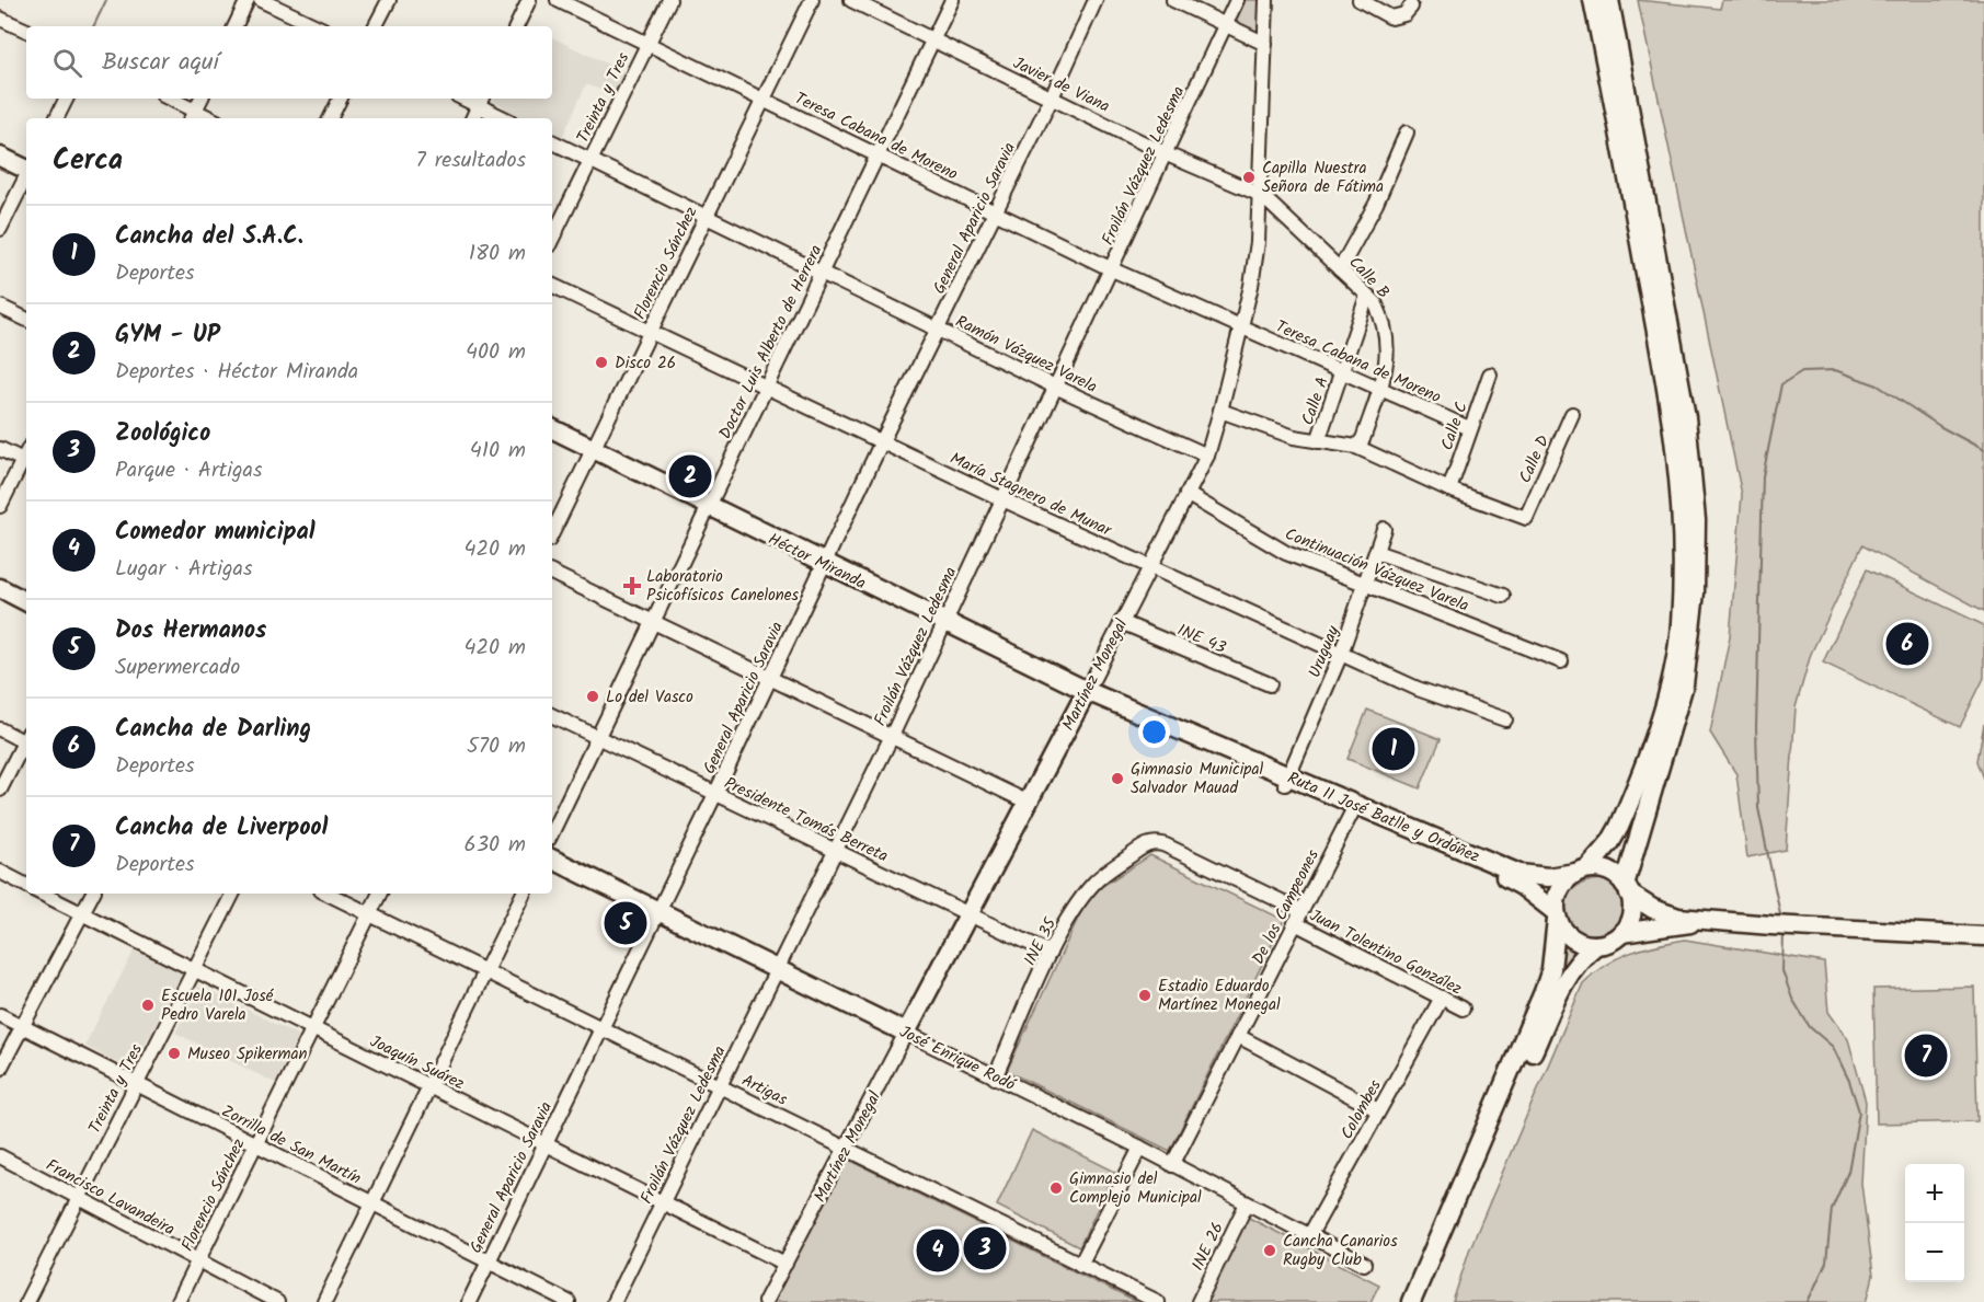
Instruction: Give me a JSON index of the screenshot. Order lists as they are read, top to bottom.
{
  "streets": {
    "highway": [
      "Héctor Miranda",
      "Martínez Monegal",
      "Ruta 11 José Batlle y Ordóñez",
      "José Enrique Rodó"
    ],
    "street": [
      "Javier de Viana",
      "Treinta y Tres",
      "Teresa Cabana de Moreno",
      "Froilán Vázquez Ledesma",
      "General Aparicio Saravia",
      "Florencio Sánchez",
      "Calle B",
      "Doctor Luis Alberto de Herrera",
      "Ramón Vázquez Varela",
      "Calle A",
      "Calle C",
      "Calle D",
      "María Stagnero de Munar",
      "Continuación Vázquez Varela",
      "INE 43",
      "Uruguay",
      "Presidente Tomás Berreta",
      "De los Campeones",
      "INE 35",
      "Juan Tolentino González",
      "Joaquín Suárez",
      "Artigas",
      "Colombes",
      "Zorrilla de San Martín",
      "Francisco Lavandeira",
      "INE 26"
    ]
  },
  "crossings": [
    ["Javier de Viana", "Froilán Vázquez Ledesma"],
    ["Javier de Viana", "General Aparicio Saravia"],
    ["Javier de Viana", "Calle B"],
    ["Javier de Viana", "Doctor Luis Alberto de Herrera"],
    ["Javier de Viana", "Martínez Monegal"],
    ["Treinta y Tres", "Teresa Cabana de Moreno"],
    ["Treinta y Tres", "Ramón Vázquez Varela"],
    ["Treinta y Tres", "Joaquín Suárez"],
    ["Treinta y Tres", "Zorrilla de San Martín"],
    ["Treinta y Tres", "Francisco Lavandeira"],
    ["Teresa Cabana de Moreno", "Froilán Vázquez Ledesma"],
    ["Teresa Cabana de Moreno", "General Aparicio Saravia"],
    ["Teresa Cabana de Moreno", "Florencio Sánchez"],
    ["Teresa Cabana de Moreno", "Calle B"],
    ["Teresa Cabana de Moreno", "Doctor Luis Alberto de Herrera"],
    ["Teresa Cabana de Moreno", "Calle A"],
    ["Teresa Cabana de Moreno", "Calle C"],
    ["Teresa Cabana de Moreno", "Martínez Monegal"],
    ["Froilán Vázquez Ledesma", "Ramón Vázquez Varela"],
    ["Froilán Vázquez Ledesma", "María Stagnero de Munar"],
    ["Froilán Vázquez Ledesma", "Héctor Miranda"],
    ["Froilán Vázquez Ledesma", "Presidente Tomás Berreta"],
    ["Froilán Vázquez Ledesma", "José Enrique Rodó"],
    ["Froilán Vázquez Ledesma", "Joaquín Suárez"],
    ["Froilán Vázquez Ledesma", "Artigas"],
    ["General Aparicio Saravia", "Ramón Vázquez Varela"],
    ["General Aparicio Saravia", "María Stagnero de Munar"],
    ["General Aparicio Saravia", "Héctor Miranda"],
    ["General Aparicio Saravia", "Presidente Tomás Berreta"],
    ["General Aparicio Saravia", "José Enrique Rodó"],
    ["General Aparicio Saravia", "Joaquín Suárez"],
    ["General Aparicio Saravia", "Artigas"],
    ["General Aparicio Saravia", "Zorrilla de San Martín"],
    ["Florencio Sánchez", "Ramón Vázquez Varela"],
    ["Florencio Sánchez", "María Stagnero de Munar"],
    ["Florencio Sánchez", "Héctor Miranda"],
    ["Florencio Sánchez", "Joaquín Suárez"],
    ["Florencio Sánchez", "Artigas"],
    ["Florencio Sánchez", "Zorrilla de San Martín"],
    ["Florencio Sánchez", "Francisco Lavandeira"],
    ["Calle B", "Calle A"],
    ["Calle B", "Martínez Monegal"],
    ["Doctor Luis Alberto de Herrera", "Ramón Vázquez Varela"],
    ["Doctor Luis Alberto de Herrera", "María Stagnero de Munar"],
    ["Doctor Luis Alberto de Herrera", "Héctor Miranda"],
    ["Doctor Luis Alberto de Herrera", "Presidente Tomás Berreta"],
    ["Ramón Vázquez Varela", "Martínez Monegal"],
    ["Calle C", "Calle D"],
    ["María Stagnero de Munar", "Uruguay"],
    ["María Stagnero de Munar", "Martínez Monegal"],
    ["Héctor Miranda", "Martínez Monegal"],
    ["Héctor Miranda", "Ruta 11 José Batlle y Ordóñez"],
    ["Continuación Vázquez Varela", "Uruguay"],
    ["Continuación Vázquez Varela", "Martínez Monegal"],
    ["INE 43", "Martínez Monegal"],
    ["Uruguay", "Ruta 11 José Batlle y Ordóñez"],
    ["Martínez Monegal", "Ruta 11 José Batlle y Ordóñez"],
    ["Martínez Monegal", "Presidente Tomás Berreta"],
    ["Martínez Monegal", "José Enrique Rodó"],
    ["Martínez Monegal", "Joaquín Suárez"],
    ["Martínez Monegal", "Artigas"],
    ["Ruta 11 José Batlle y Ordóñez", "De los Campeones"],
    ["Presidente Tomás Berreta", "INE 35"],
    ["De los Campeones", "Juan Tolentino González"],
    ["De los Campeones", "José Enrique Rodó"],
    ["INE 35", "Juan Tolentino González"],
    ["INE 35", "José Enrique Rodó"],
    ["Juan Tolentino González", "Colombes"],
    ["José Enrique Rodó", "Colombes"],
    ["José Enrique Rodó", "INE 26"]
  ],
  "places": {
    "other": [
      "Capilla Nuestra Señora de Fátima",
      "Disco 26",
      "Lo del Vasco",
      "Gimnasio Municipal Salvador Mauad",
      "Estadio Eduardo Martínez Monegal",
      "Escuela 101 José Pedro Varela",
      "Museo Spikerman",
      "Gimnasio del Complejo Municipal",
      "Cancha Canarios Rugby Club"
    ],
    "health": ["Laboratorio Psicofísicos Canelones"]
  },
  "page": {
    "search": "Buscar aquí",
    "heading": ["Cerca", "7 resultados"],
    "list": [
      {
        "mark": "1",
        "name": "Cancha del S.A.C.",
        "note": "Deportes",
        "value": "180 m"
      },
      {
        "mark": "2",
        "name": "GYM - UP",
        "note": "Deportes · Héctor Miranda",
        "value": "400 m"
      },
      {
        "mark": "3",
        "name": "Zoológico",
        "note": "Parque · Artigas",
        "value": "410 m"
      },
      {
        "mark": "4",
        "name": "Comedor municipal",
        "note": "Lugar · Artigas",
        "value": "420 m"
      },
      {
        "mark": "5",
        "name": "Dos Hermanos",
        "note": "Supermercado",
        "value": "420 m"
      },
      {
        "mark": "6",
        "name": "Cancha de Darling",
        "note": "Deportes",
        "value": "570 m"
      },
      {
        "mark": "7",
        "name": "Cancha de Liverpool",
        "note": "Deportes",
        "value": "630 m"
      }
    ],
    "pins": [
      "2",
      "6",
      "1",
      "5",
      "7",
      "3",
      "4"
    ],
    "map_buttons": ["+", "−"]
  }
}
